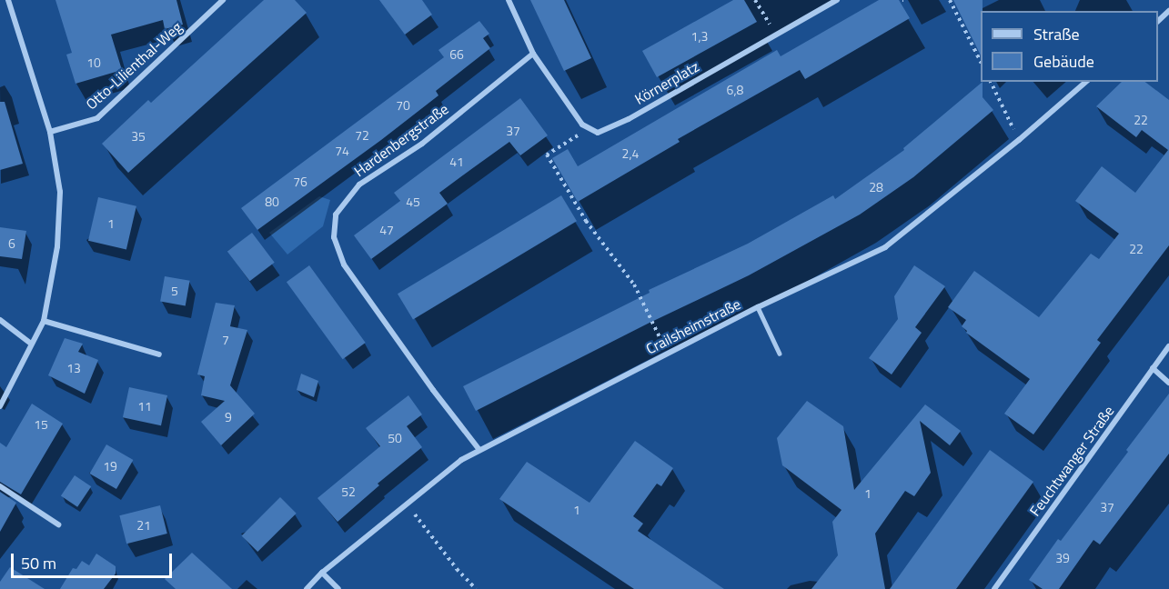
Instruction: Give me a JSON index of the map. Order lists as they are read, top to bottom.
{
  "streets": {
    "street": [
      "Otto-Lilienthal-Weg",
      "Körnerplatz",
      "Hardenbergstraße",
      "Crailsheimstraße",
      "Feuchtwanger Straße"
    ]
  },
  "crossings": [
    ["Hardenbergstraße", "Crailsheimstraße"]
  ],
  "house_numbers": [
    "1,3",
    "66",
    "10",
    "6,8",
    "70",
    "22",
    "37",
    "72",
    "35",
    "74",
    "2,4",
    "41",
    "76",
    "28",
    "80",
    "45",
    "1",
    "47",
    "6",
    "22",
    "5",
    "7",
    "13",
    "11",
    "9",
    "15",
    "50",
    "19",
    "52",
    "1",
    "37",
    "1",
    "21",
    "39"
  ],
  "legend": ["Straße", "Gebäude"],
  "scale_bar": "50 m"
}
